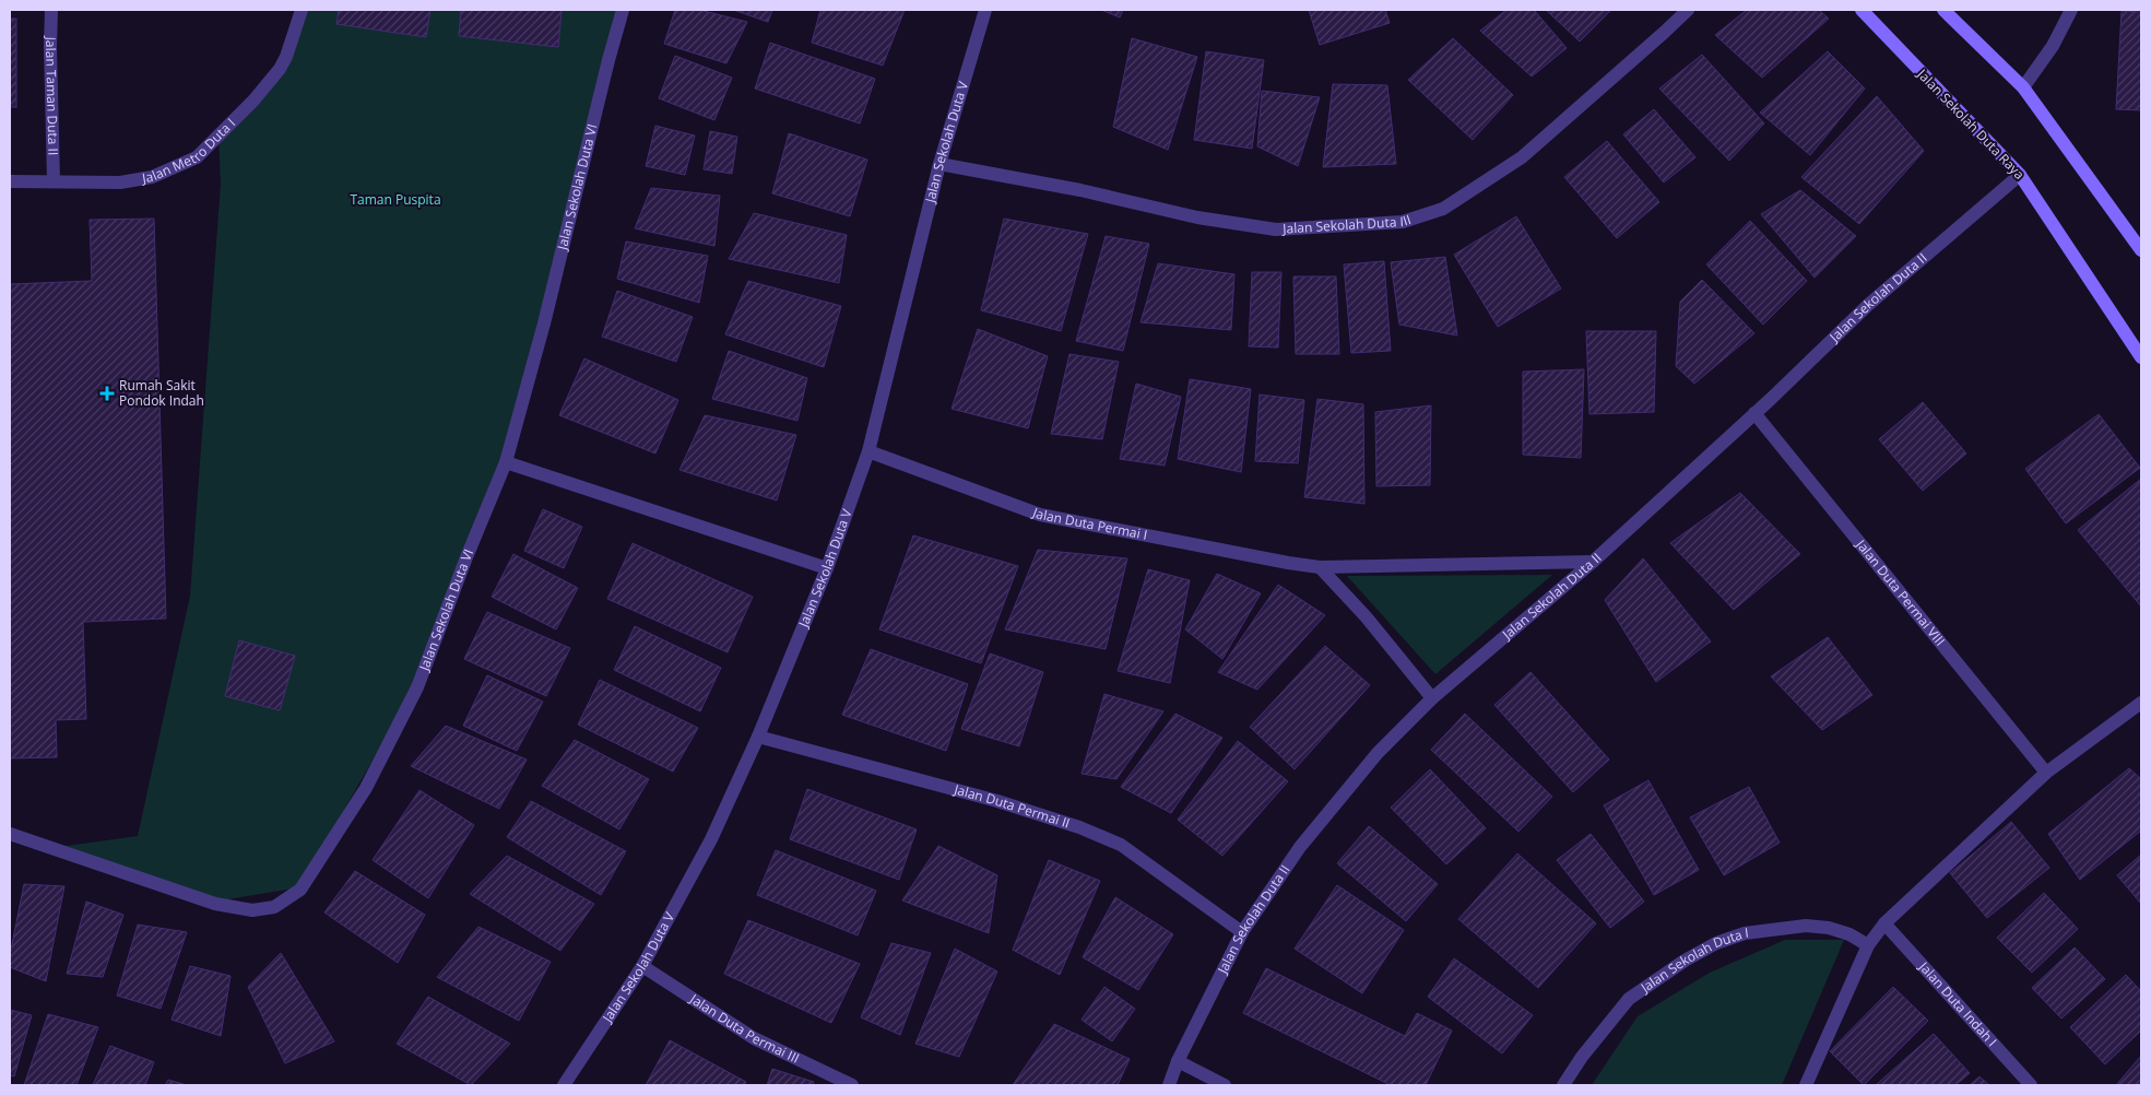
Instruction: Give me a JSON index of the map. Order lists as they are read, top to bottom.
{
  "streets": {
    "street": [
      "Jalan Taman Duta II",
      "Jalan Sekolah Duta Raya",
      "Jalan Sekolah Duta V",
      "Jalan Metro Duta I",
      "Jalan Sekolah Duta VI",
      "Jalan Sekolah Duta III",
      "Jalan Sekolah Duta II",
      "Jalan Duta Permai I",
      "Jalan Duta Permai VIII",
      "Jalan Duta Permai II",
      "Jalan Sekolah Duta I",
      "Jalan Duta Indah I",
      "Jalan Duta Permai III"
    ]
  },
  "crossings": [
    ["Jalan Taman Duta II", "Jalan Metro Duta I"],
    ["Jalan Sekolah Duta Raya", "Jalan Sekolah Duta II"],
    ["Jalan Sekolah Duta V", "Jalan Sekolah Duta III"],
    ["Jalan Sekolah Duta V", "Jalan Duta Permai I"],
    ["Jalan Sekolah Duta V", "Jalan Duta Permai II"],
    ["Jalan Sekolah Duta V", "Jalan Duta Permai III"],
    ["Jalan Sekolah Duta II", "Jalan Duta Permai I"],
    ["Jalan Sekolah Duta II", "Jalan Duta Permai VIII"],
    ["Jalan Sekolah Duta II", "Jalan Duta Permai II"]
  ],
  "parks": ["Taman Puspita"],
  "places": {
    "health": ["Rumah Sakit Pondok Indah"]
  }
}
